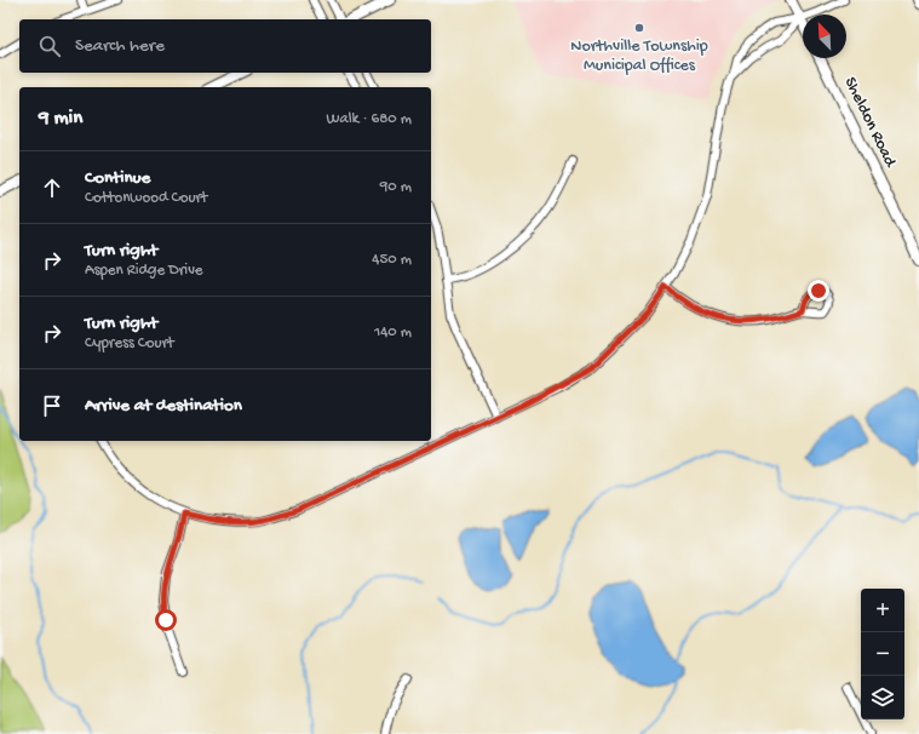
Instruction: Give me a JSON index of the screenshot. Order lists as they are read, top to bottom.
{
  "streets": {
    "main road": ["Sheldon Road"]
  },
  "places": ["Northville Township Municipal Offices"],
  "north": "top left",
  "page": {
    "search": "Search here",
    "heading": ["9 min", "Walk · 680 m"],
    "list": [
      ["Continue", "Cottonwood Court", "90 m"],
      ["Turn right", "Aspen Ridge Drive", "450 m"],
      ["Turn right", "Cypress Court", "140 m"],
      "Arrive at destination"
    ],
    "map_buttons": ["+", "−"]
  }
}
